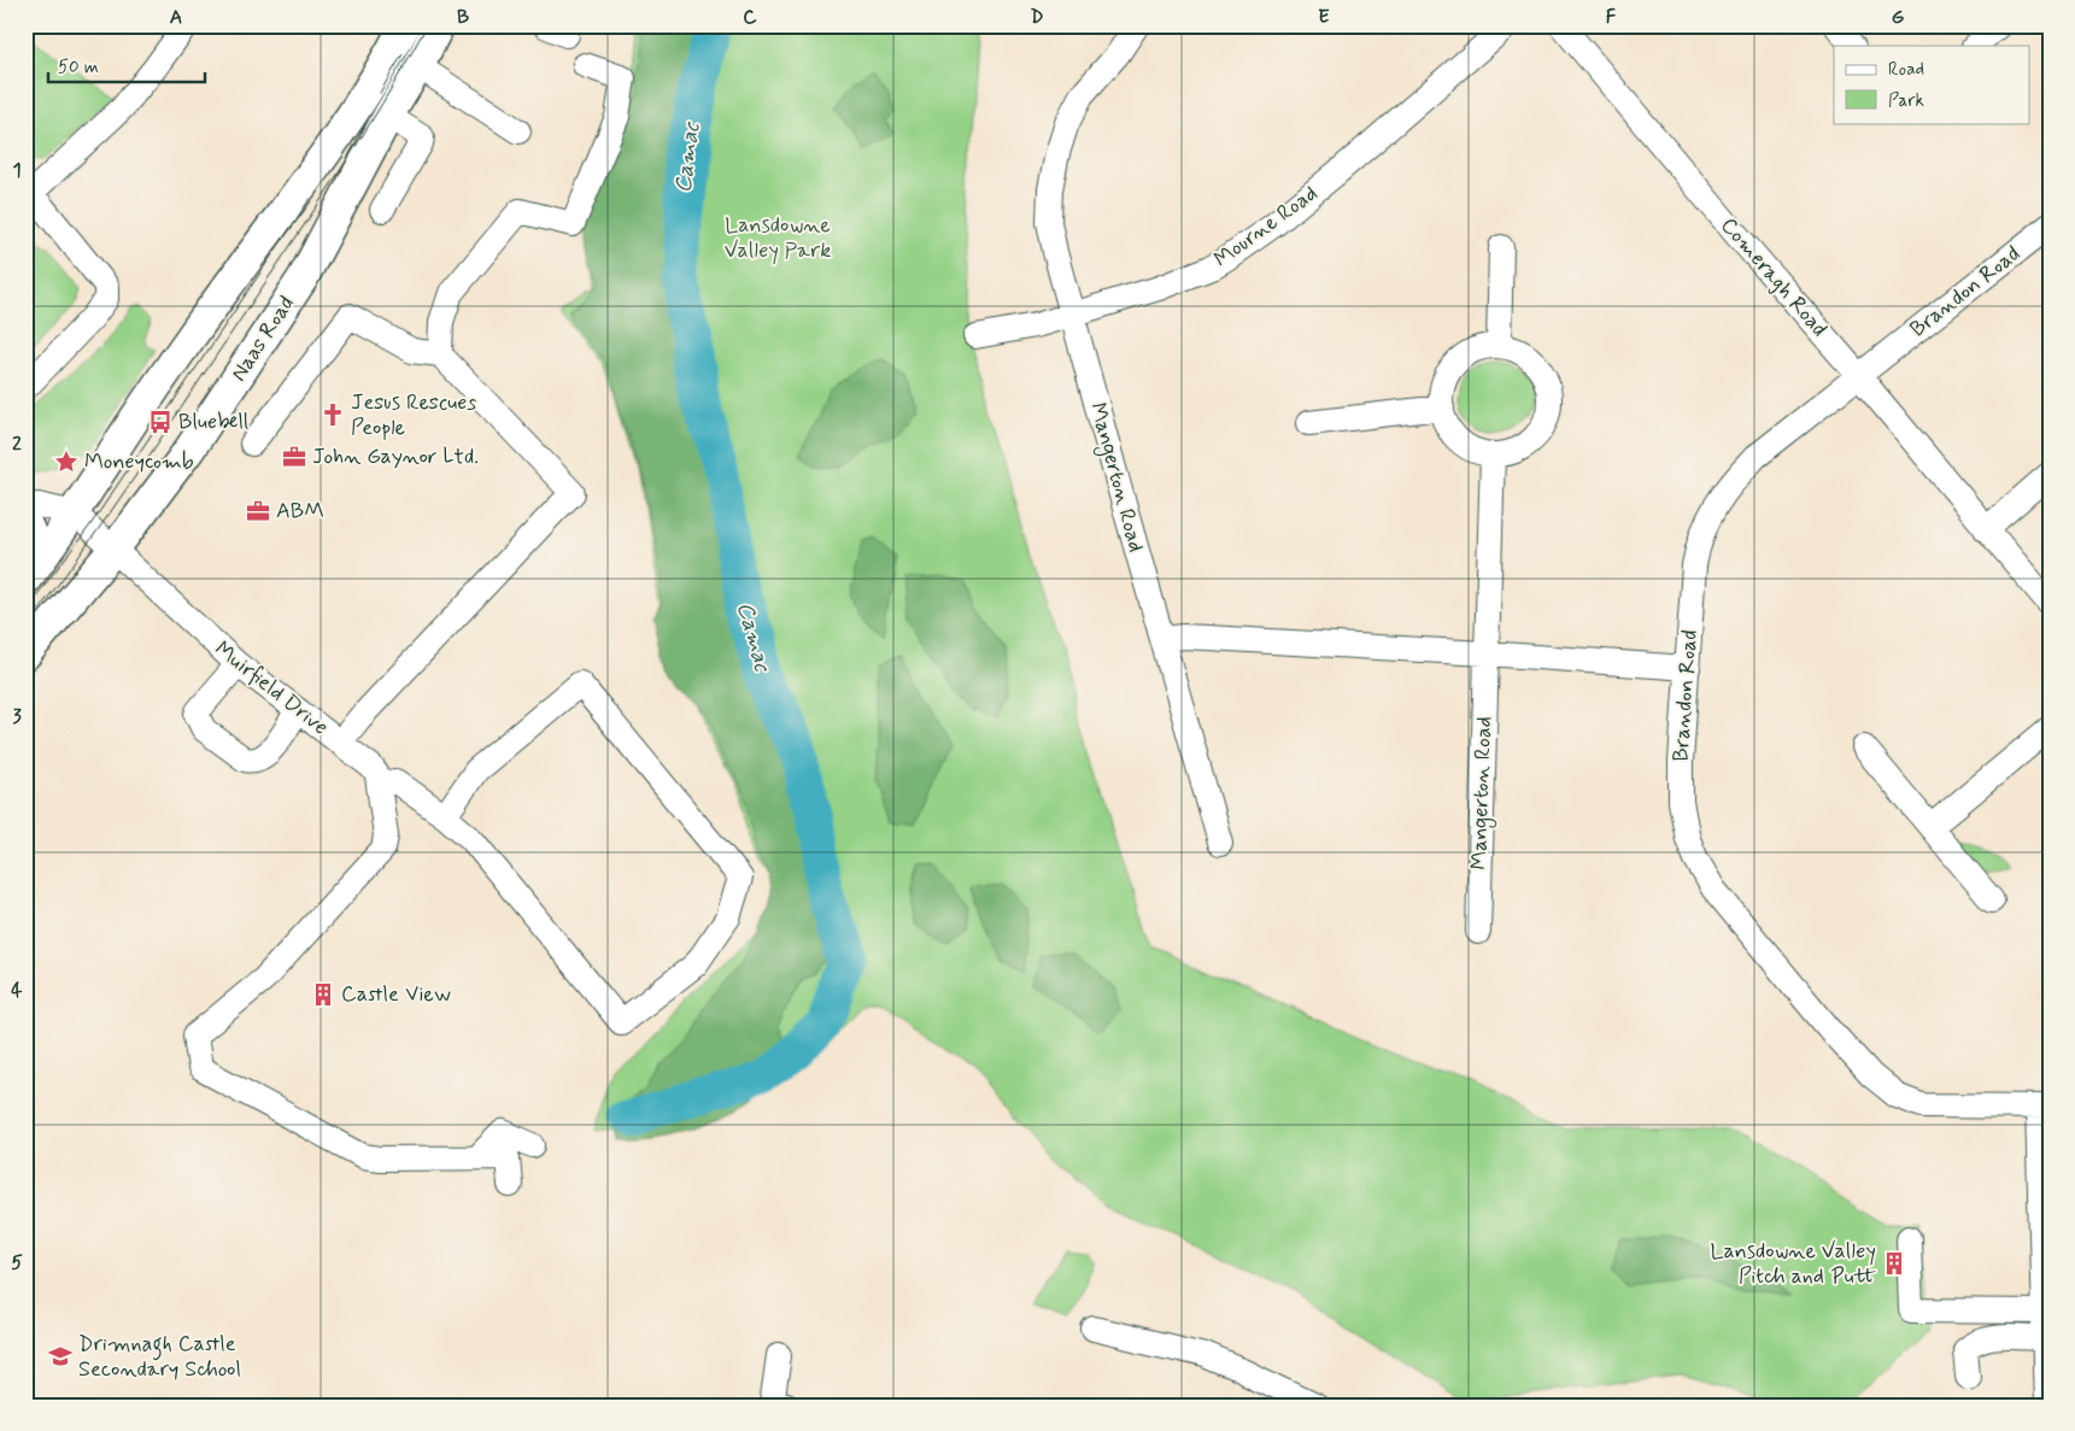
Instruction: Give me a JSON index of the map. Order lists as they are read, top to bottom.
{
  "streets": {
    "main road": ["Naas Road"],
    "street": [
      "Mourne Road",
      "Comeragh Road",
      "Brandon Road",
      "Mangerton Road",
      "Muirfield Drive"
    ]
  },
  "crossings": [
    ["Mourne Road", "Mangerton Road"],
    ["Comeragh Road", "Brandon Road"],
    ["Naas Road", "Muirfield Drive"]
  ],
  "water": ["Camac"],
  "parks": ["Lansdowne Valley Park"],
  "places": {
    "church": ["Jesus Rescues People"],
    "bus stop": ["Bluebell"],
    "office": ["John Gaynor Ltd.", "ABM"],
    "place": ["Moneycomb"],
    "building": ["Castle View", "Lansdowne Valley Pitch and Putt"],
    "school or university": ["Drimnagh Castle Secondary School"]
  },
  "legend": ["Road", "Park"],
  "scale_bar": "50 m",
  "grid": {
    "columns": [
      "A",
      "B",
      "C",
      "D",
      "E",
      "F",
      "G"
    ],
    "rows": [
      "1",
      "2",
      "3",
      "4",
      "5"
    ]
  }
}
